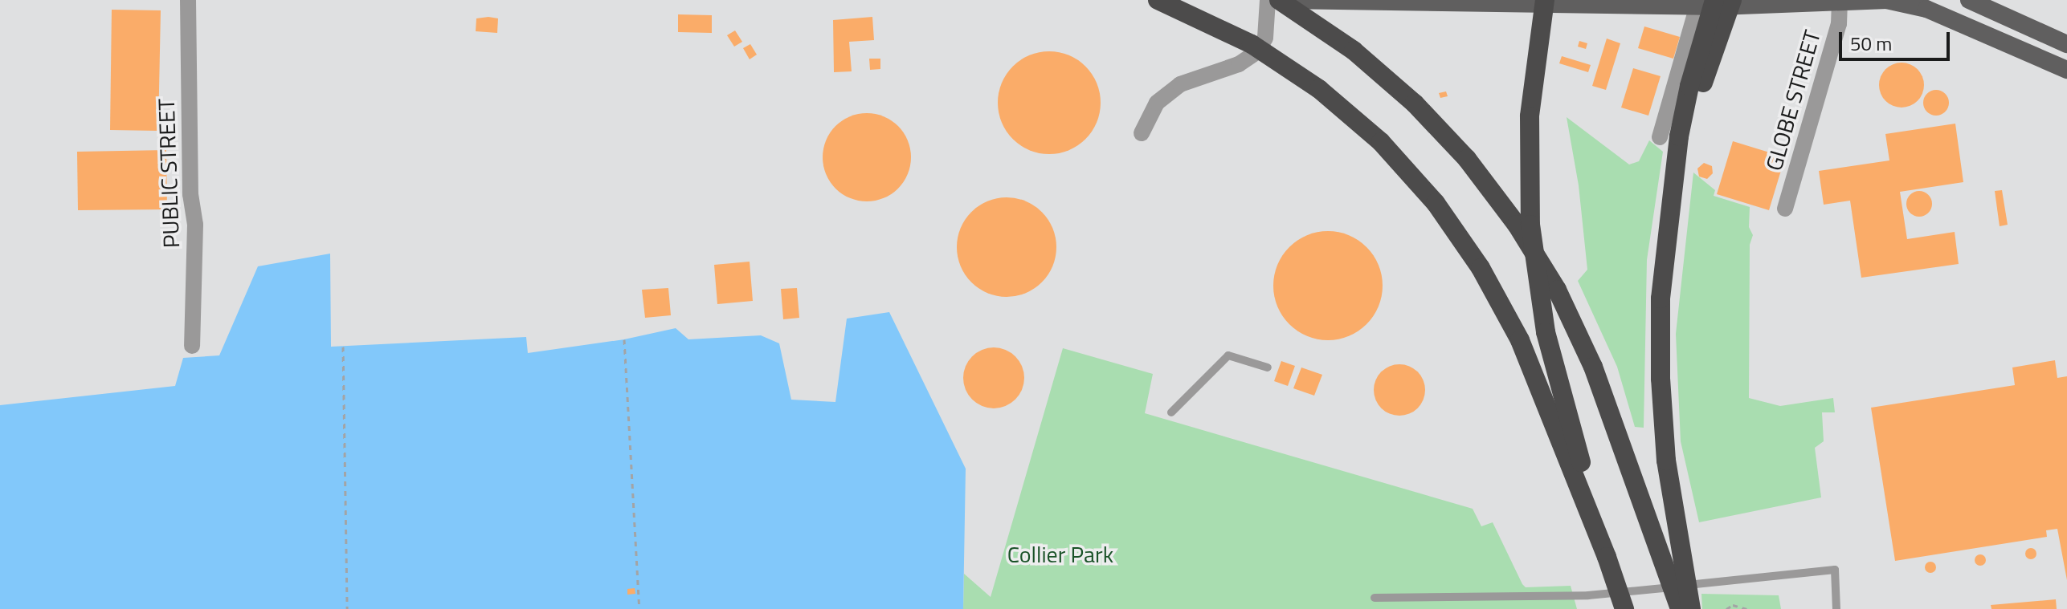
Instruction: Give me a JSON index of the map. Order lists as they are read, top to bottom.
{
  "streets": {
    "street": ["GLOBE STREET", "PUBLIC STREET"]
  },
  "parks": ["Collier Park"],
  "scale_bar": "50 m"
}
